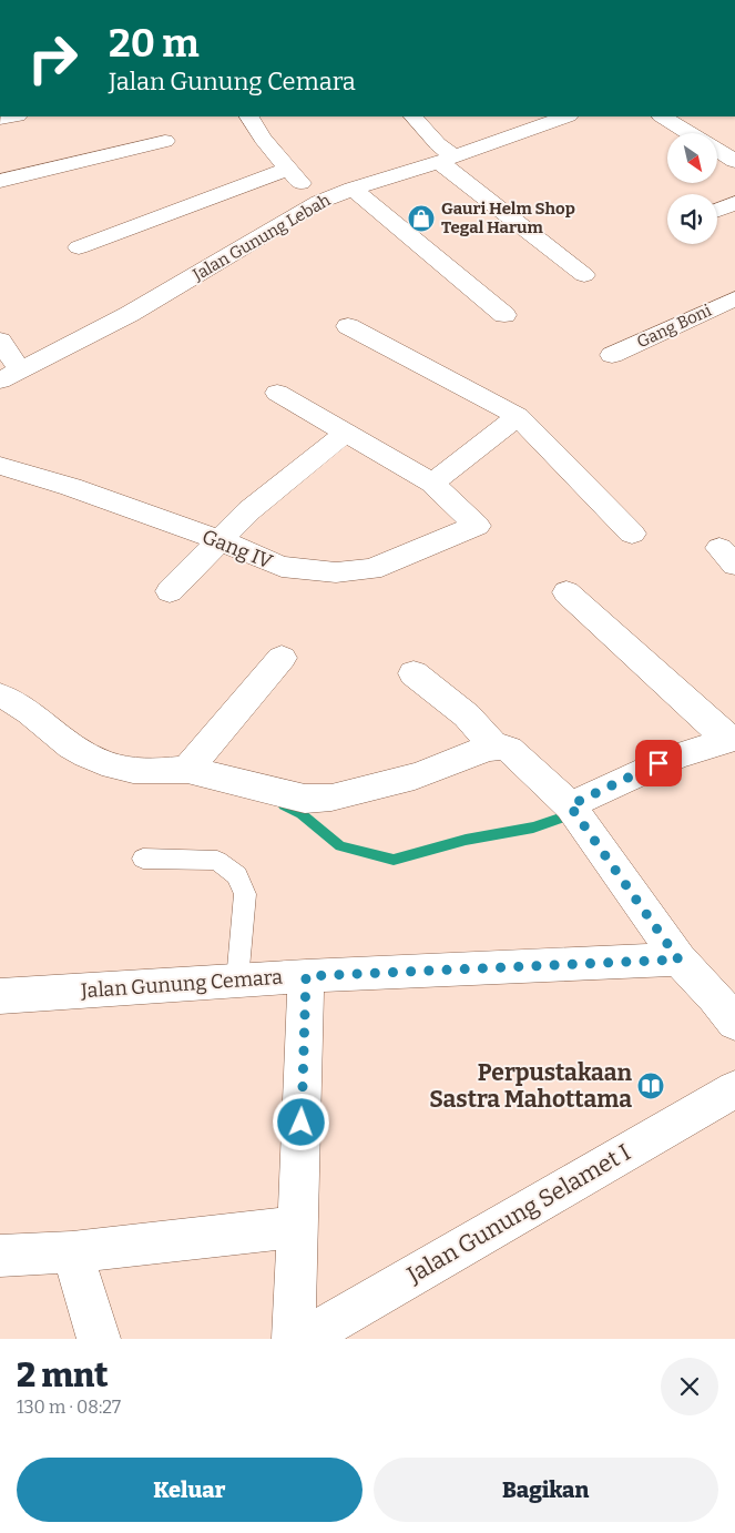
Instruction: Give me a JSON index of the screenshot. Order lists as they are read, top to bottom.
{
  "streets": {
    "street": [
      "Jalan Gunung Lebah",
      "Gang Boni",
      "Gang IV",
      "Jalan Gunung Cemara",
      "Jalan Gunung Selamet I"
    ]
  },
  "places": {
    "shop": ["Gauri Helm Shop Tegal Harum"],
    "library": ["Perpustakaan Sastra Mahottama"]
  },
  "north": "bottom right",
  "page": {
    "turn": ["20 m", "Jalan Gunung Cemara"],
    "heading": ["2 mnt", "130 m · 08:27"],
    "buttons": ["Keluar", "Bagikan"]
  }
}
